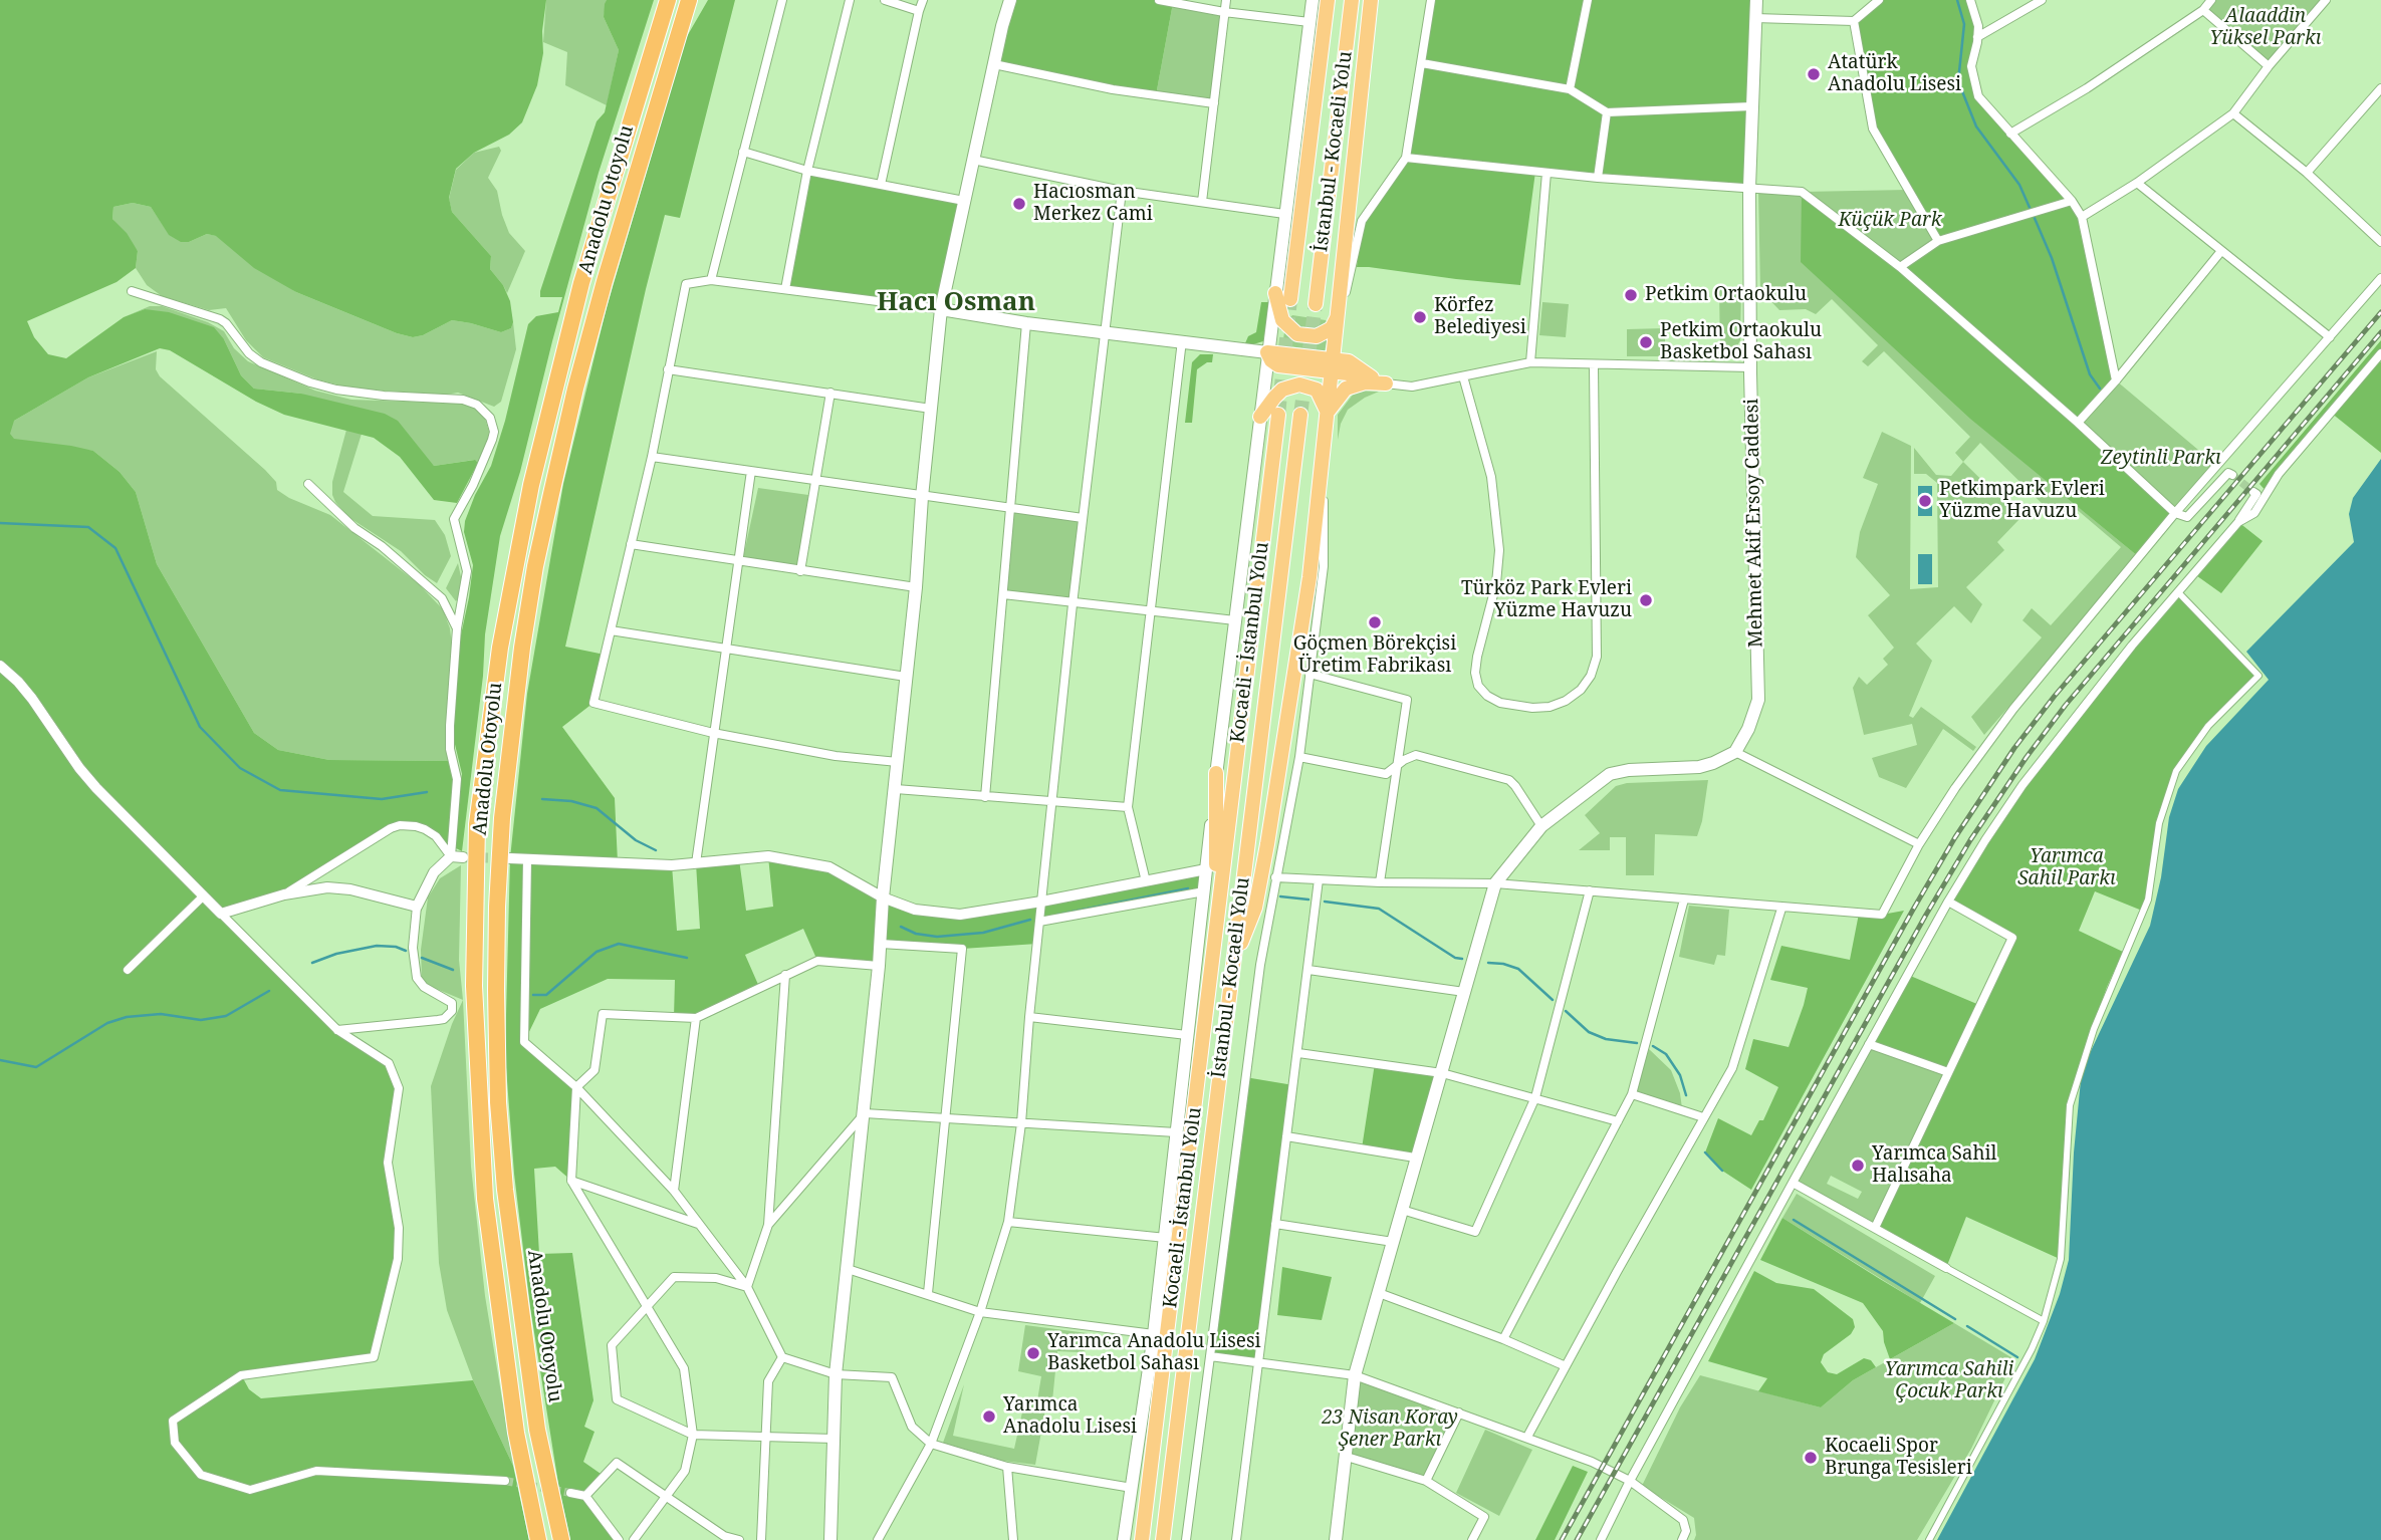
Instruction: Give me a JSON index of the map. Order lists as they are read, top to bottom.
{
  "streets": {
    "highway": ["İstanbul - Kocaeli Yolu", "Anadolu Otoyolu", "Kocaeli - İstanbul Yolu"],
    "main road": ["Mehmet Akif Ersoy Caddesi"]
  },
  "districts": ["Hacı Osman"],
  "parks": [
    "Alaaddin Yüksel Parkı",
    "Küçük Park",
    "Zeytinli Parkı",
    "Yarımca Sahil Parkı",
    "Yarımca Sahili Çocuk Parkı",
    "23 Nisan Koray Şener Parkı"
  ],
  "places": [
    "Atatürk Anadolu Lisesi",
    "Hacıosman Merkez Cami",
    "Petkim Ortaokulu",
    "Körfez Belediyesi",
    "Petkim Ortaokulu Basketbol Sahası",
    "Petkimpark Evleri Yüzme Havuzu",
    "Türköz Park Evleri Yüzme Havuzu",
    "Göçmen Börekçisi Üretim Fabrikası",
    "Yarımca Sahil Halısaha",
    "Yarımca Anadolu Lisesi Basketbol Sahası",
    "Yarımca Anadolu Lisesi",
    "Kocaeli Spor Brunga Tesisleri"
  ]
}
